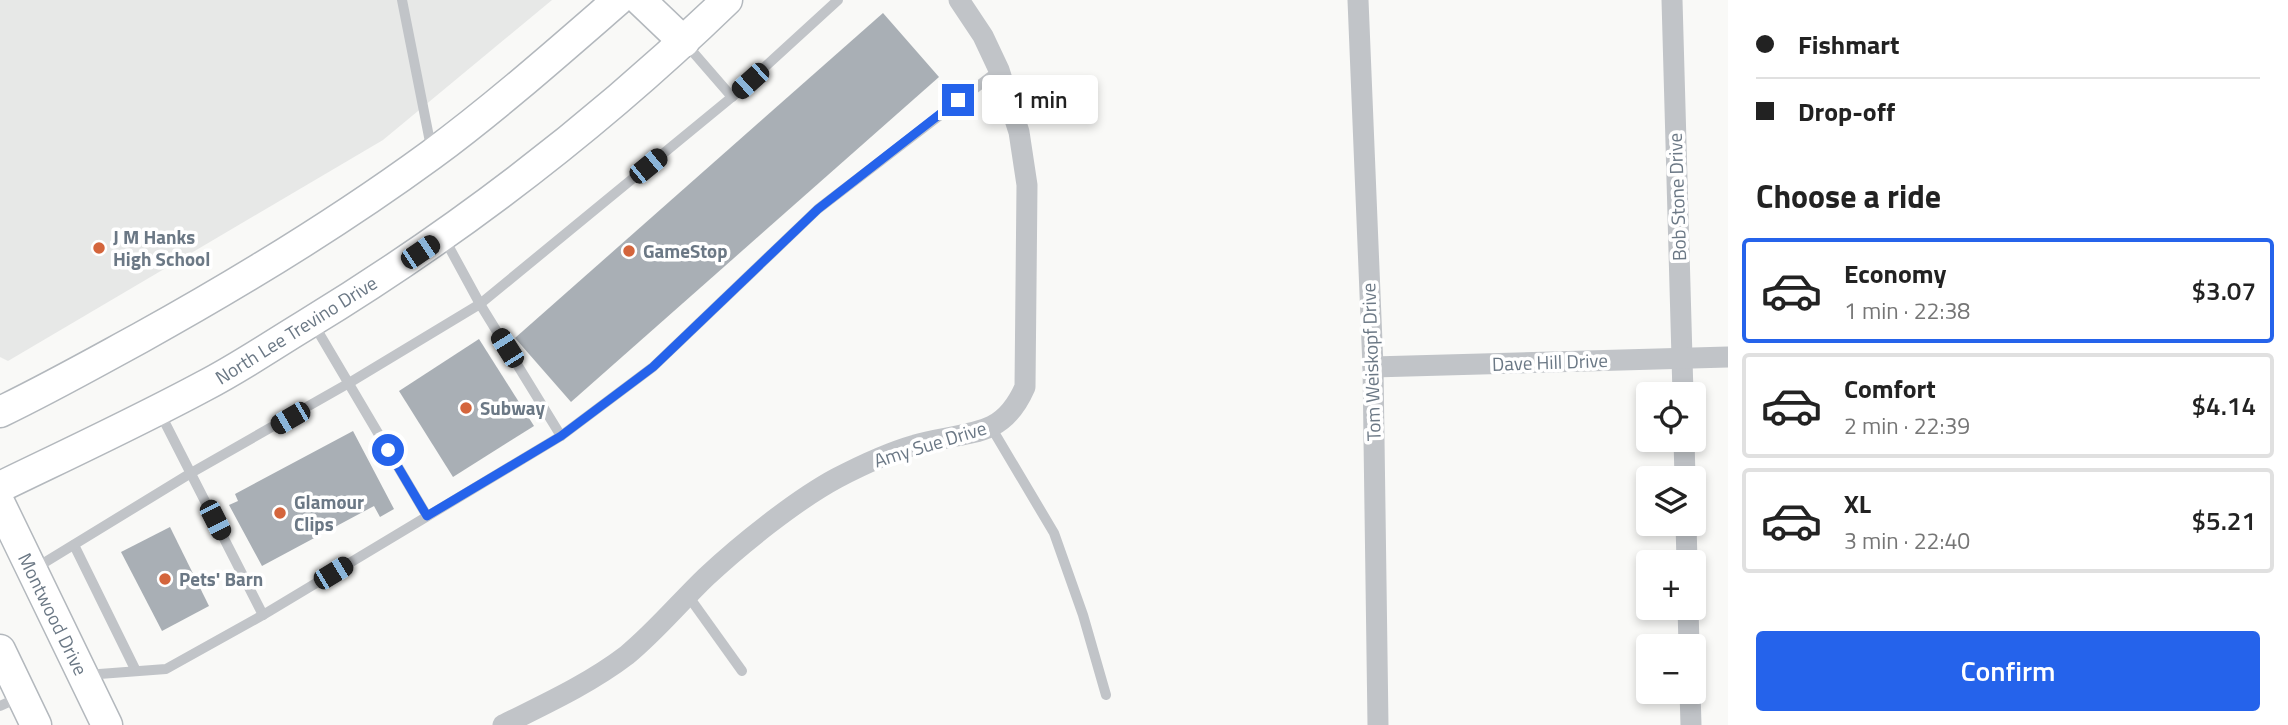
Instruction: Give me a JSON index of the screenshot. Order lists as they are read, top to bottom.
{
  "streets": {
    "main road": ["North Lee Trevino Drive", "Montwood Drive"],
    "street": [
      "Bob Stone Drive",
      "Tom Weiskopf Drive",
      "Dave Hill Drive",
      "Amy Sue Drive"
    ]
  },
  "crossings": [
    ["Bob Stone Drive", "Dave Hill Drive"],
    ["Tom Weiskopf Drive", "Dave Hill Drive"]
  ],
  "places": [
    "J M Hanks High School",
    "GameStop",
    "Subway",
    "Glamour Clips",
    "Pets' Barn"
  ],
  "page": {
    "banner": ["Fishmart", "Drop-off"],
    "bubble": "1 min",
    "heading": "Choose a ride",
    "list": [
      {
        "name": "Economy",
        "note": "1 min · 22:38",
        "value": "$3.07"
      },
      {
        "name": "Comfort",
        "note": "2 min · 22:39",
        "value": "$4.14"
      },
      {
        "name": "XL",
        "note": "3 min · 22:40",
        "value": "$5.21"
      }
    ],
    "map_buttons": ["+", "−"],
    "buttons": "Confirm"
  }
}
